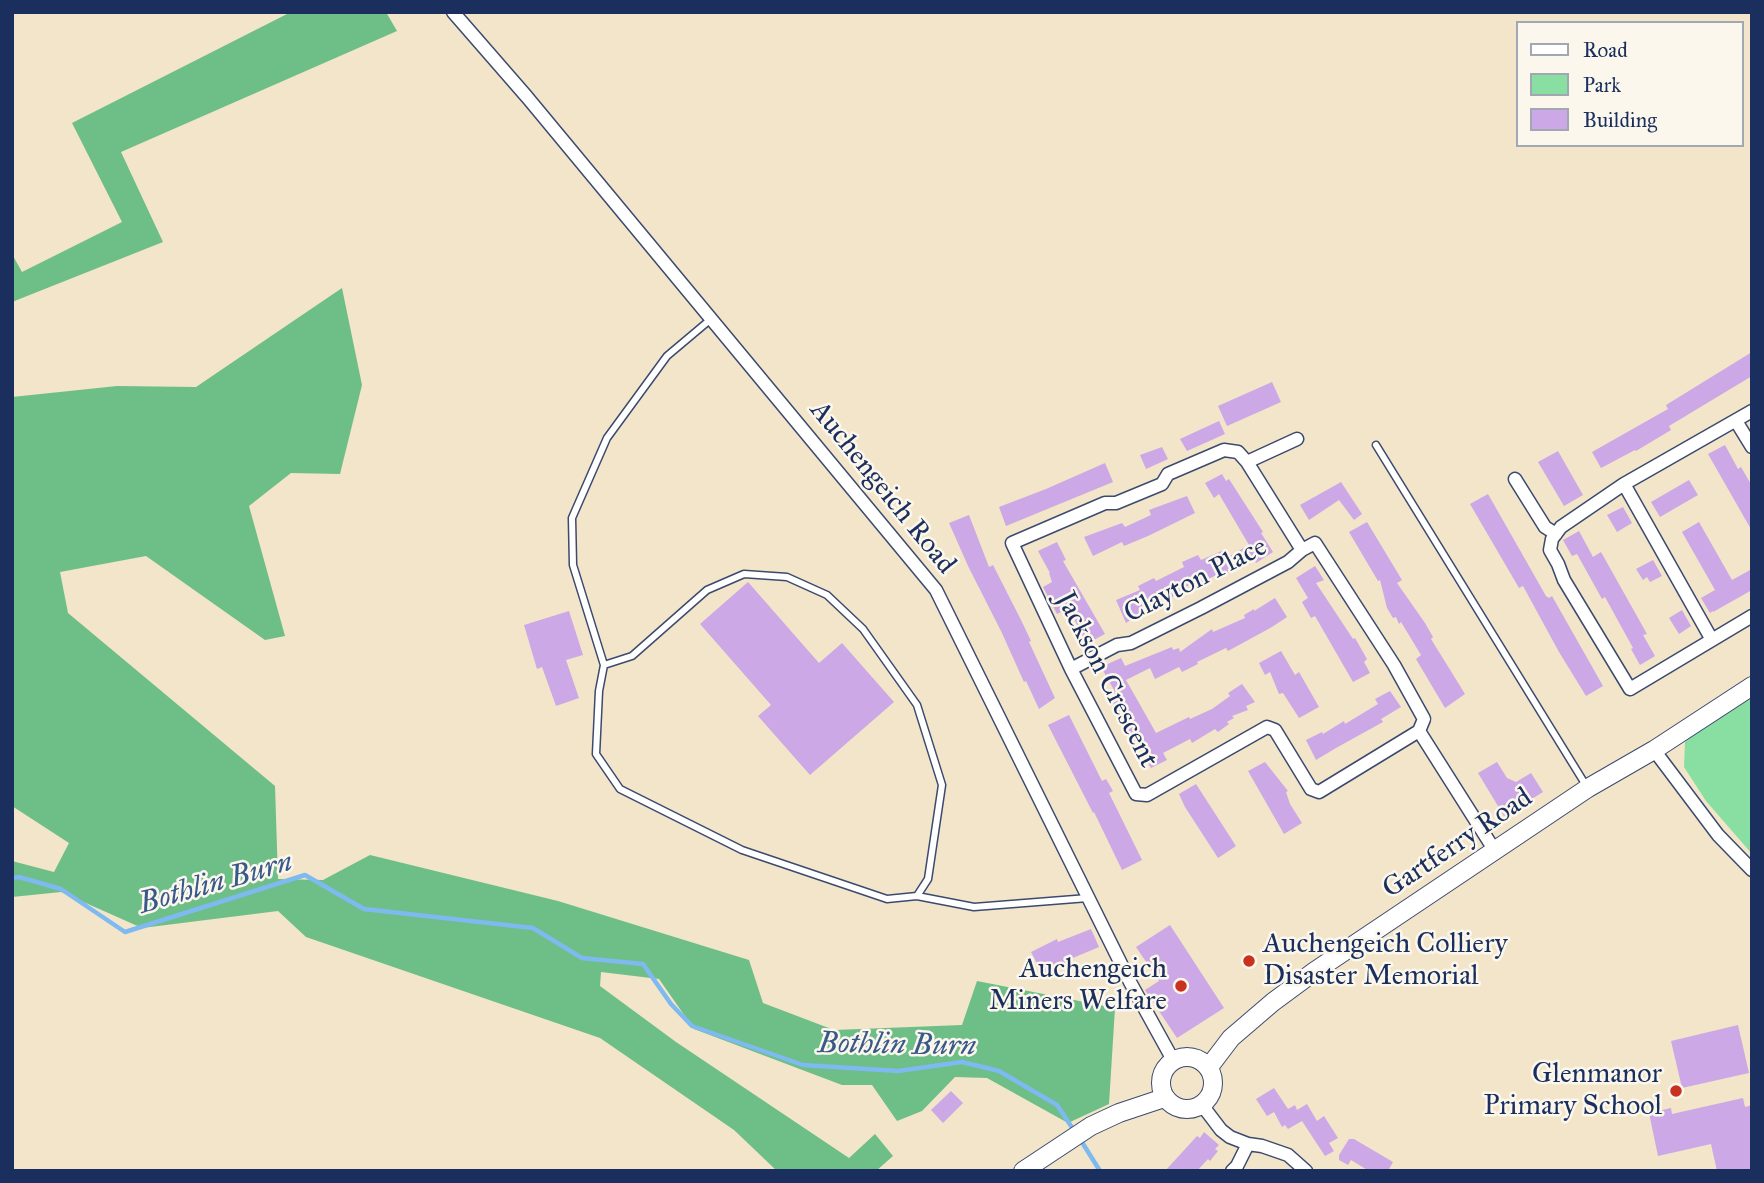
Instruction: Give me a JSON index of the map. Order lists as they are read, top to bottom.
{
  "streets": {
    "street": [
      "Auchengeich Road",
      "Clayton Place",
      "Jackson Crescent",
      "Gartferry Road"
    ]
  },
  "crossings": [
    ["Auchengeich Road", "Gartferry Road"],
    ["Clayton Place", "Jackson Crescent"]
  ],
  "water": ["Bothlin Burn"],
  "places": ["Auchengeich Colliery Disaster Memorial", "Auchengeich Miners Welfare", "Glenmanor Primary School"],
  "legend": ["Road", "Park", "Building"]
}
